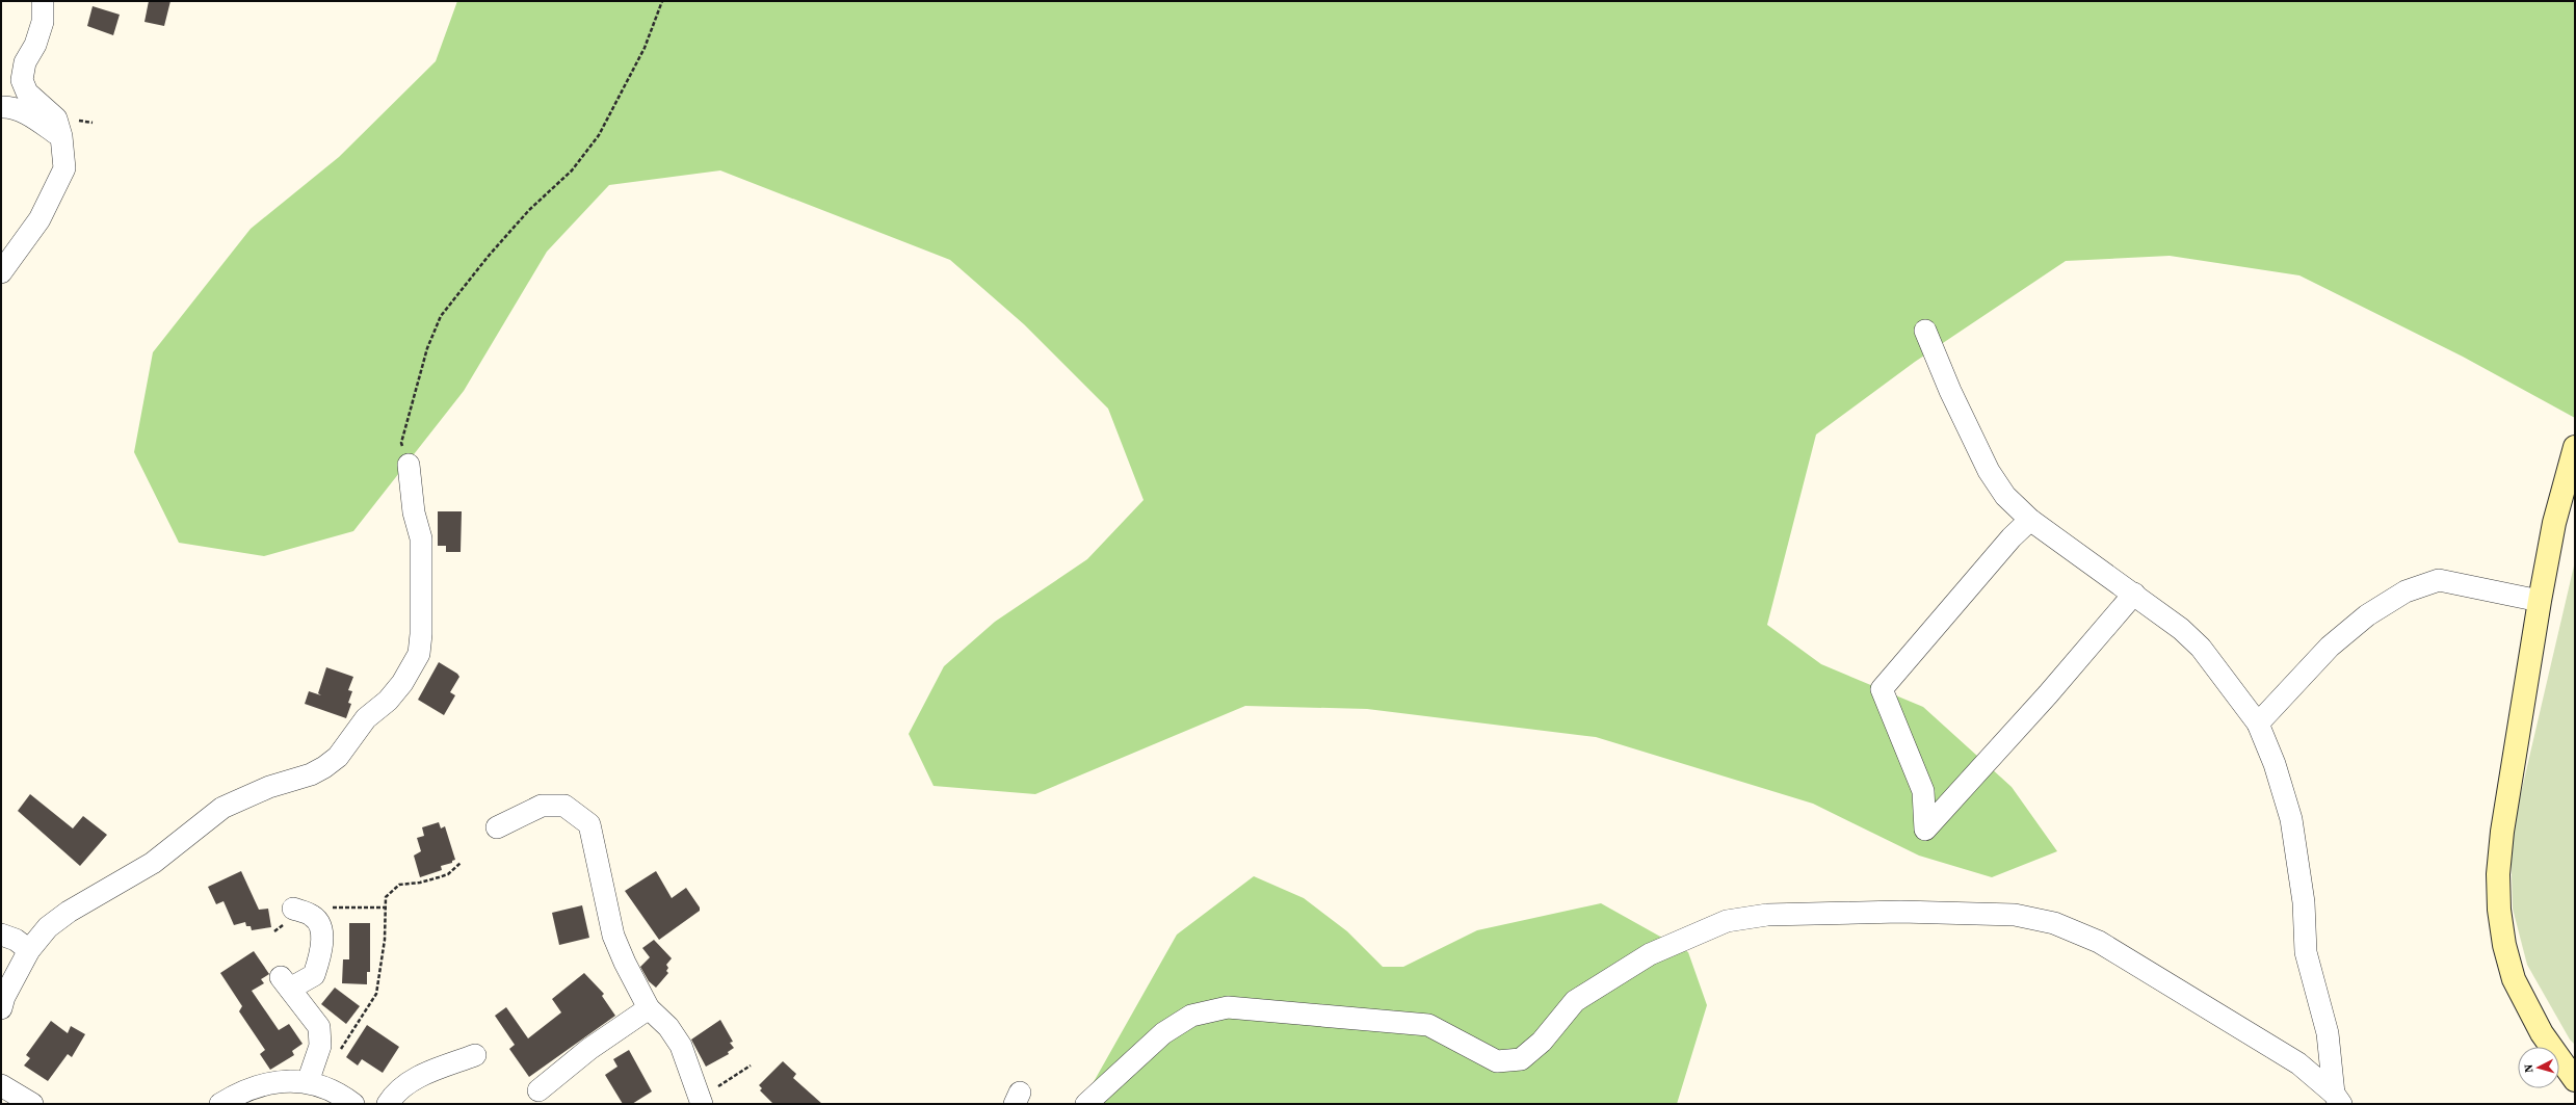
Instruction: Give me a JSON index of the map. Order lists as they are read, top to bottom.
{
  "north": "left"
}
